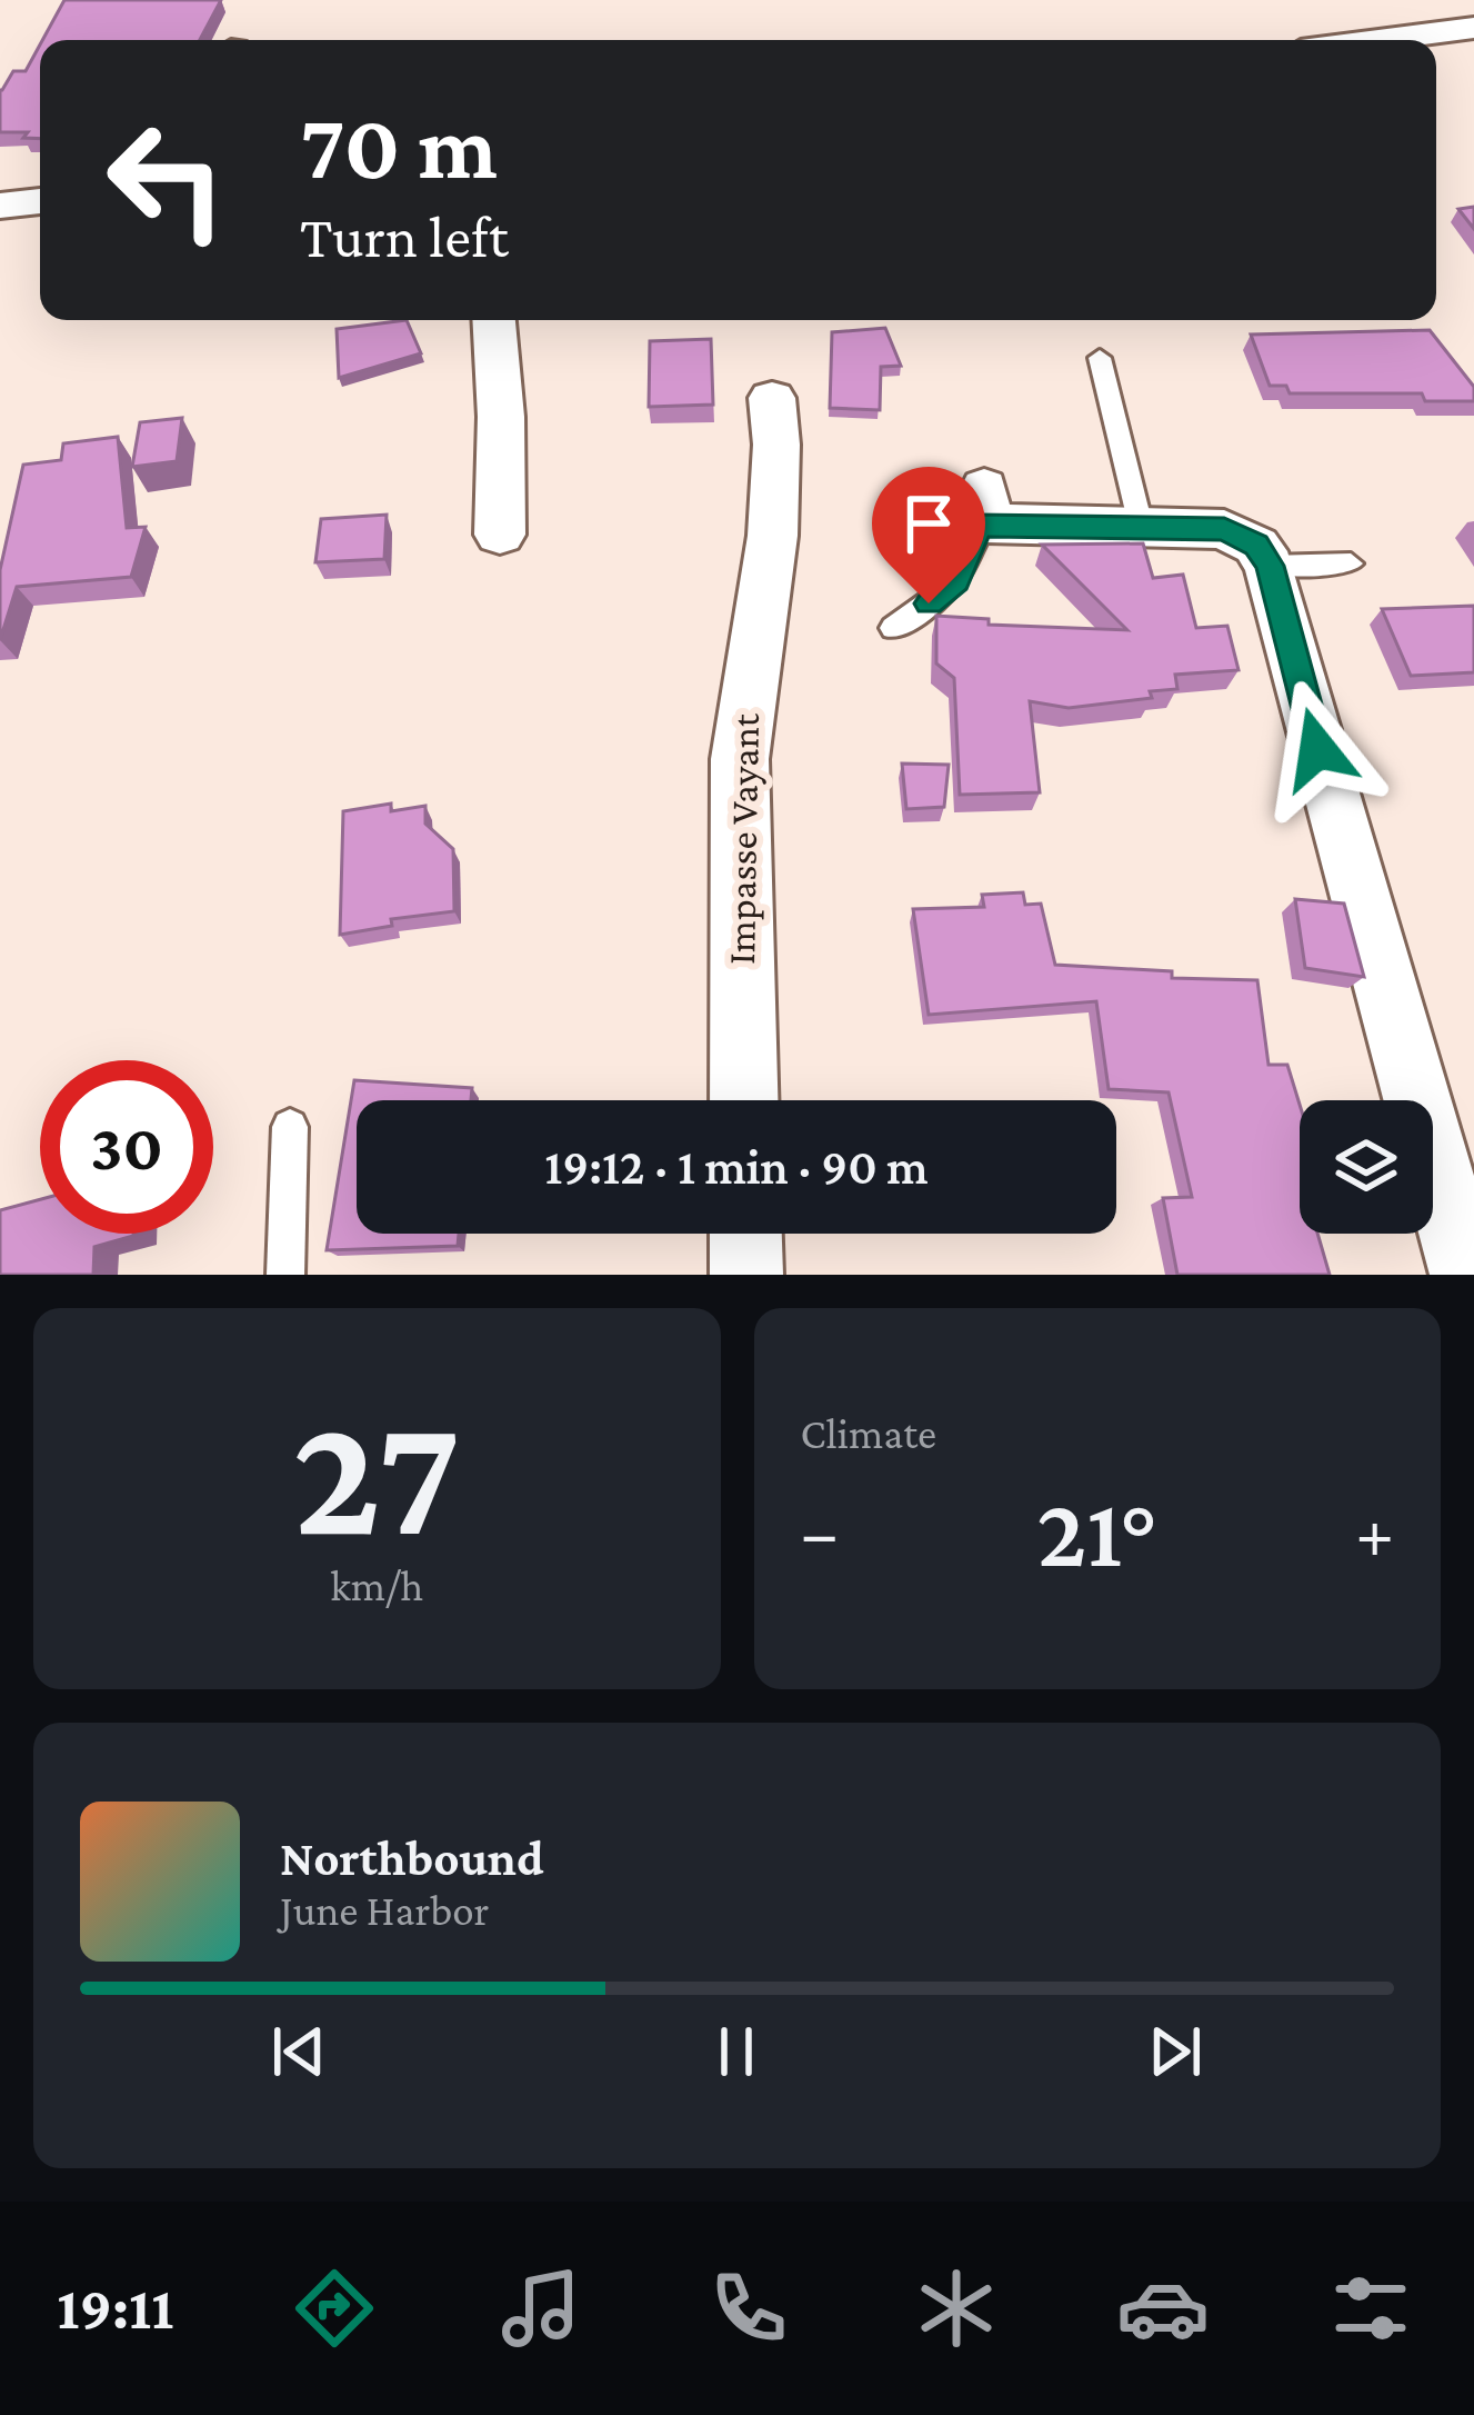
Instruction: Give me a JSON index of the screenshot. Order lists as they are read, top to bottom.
{
  "streets": {
    "street": ["Impasse Vayant"]
  },
  "page": {
    "turn": ["70 m", "Turn left"],
    "limit": "30",
    "trip": "19:12 · 1 min · 90 m",
    "tile": [
      ["27", "km/h"],
      "Climate"
    ],
    "heat": ["−", "21°", "+"],
    "song": ["Northbound", "June Harbor"],
    "tabs": "19:11"
  }
}
